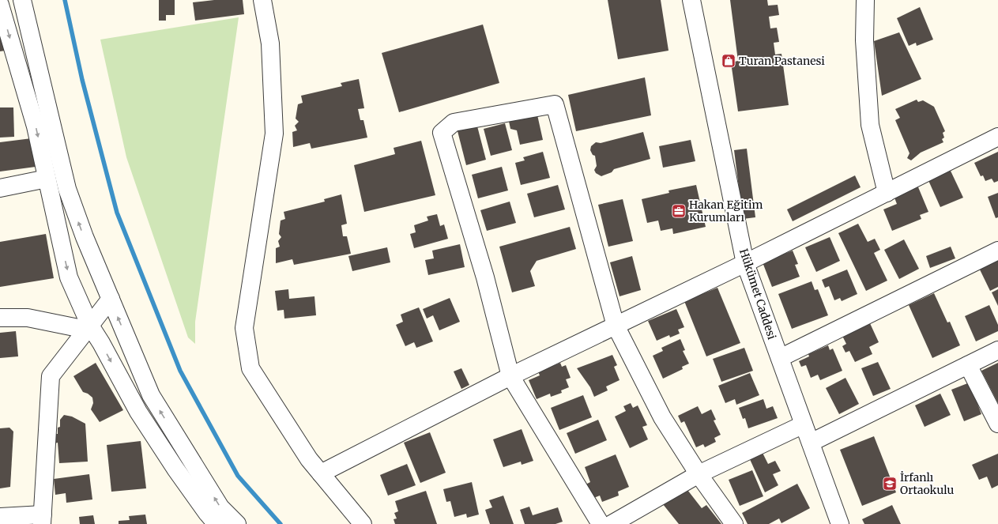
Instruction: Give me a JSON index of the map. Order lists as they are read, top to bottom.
{
  "streets": {
    "street": ["Hükümet Caddesi"]
  },
  "places": {
    "shop": ["Turan Pastanesi"],
    "office": ["Hakan Eğitim Kurumları"],
    "school or university": ["İrfanlı Ortaokulu"]
  }
}
